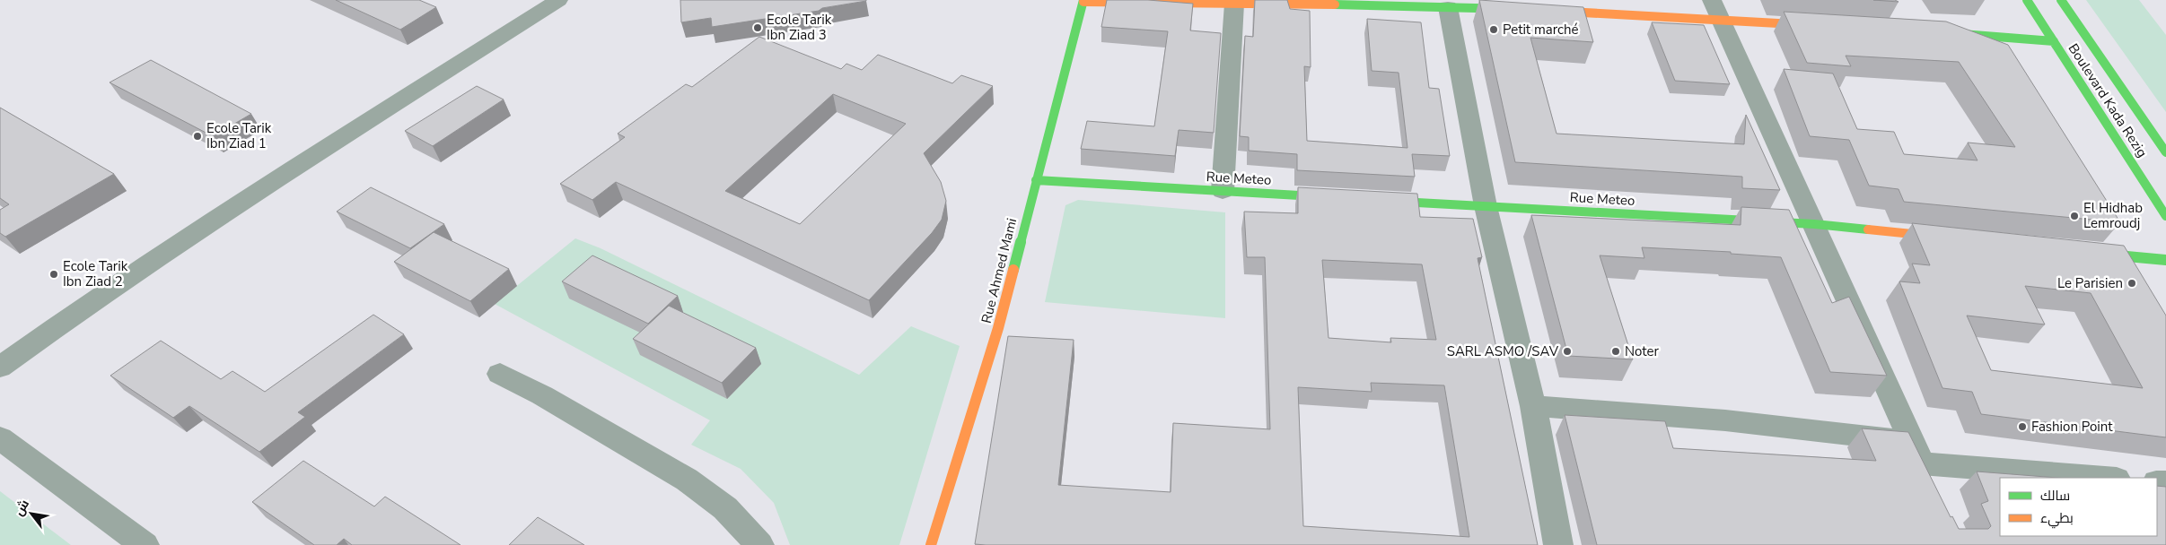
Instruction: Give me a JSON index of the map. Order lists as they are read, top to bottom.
{
  "streets": {
    "street": ["Boulevard Kada Rezig", "Rue Meteo", "Rue Ahmed Mami"]
  },
  "crossings": [
    ["Rue Meteo", "Rue Ahmed Mami"]
  ],
  "places": [
    "Ecole Tarik Ibn Ziad 3",
    "Petit marché",
    "Ecole Tarik Ibn Ziad 1",
    "El Hidhab Lemroudj",
    "Ecole Tarik Ibn Ziad 2",
    "Le Parisien",
    "SARL ASMO /SAV",
    "Noter",
    "Fashion Point"
  ],
  "legend": ["سالك", "بطيء"],
  "north": "top left"
}
